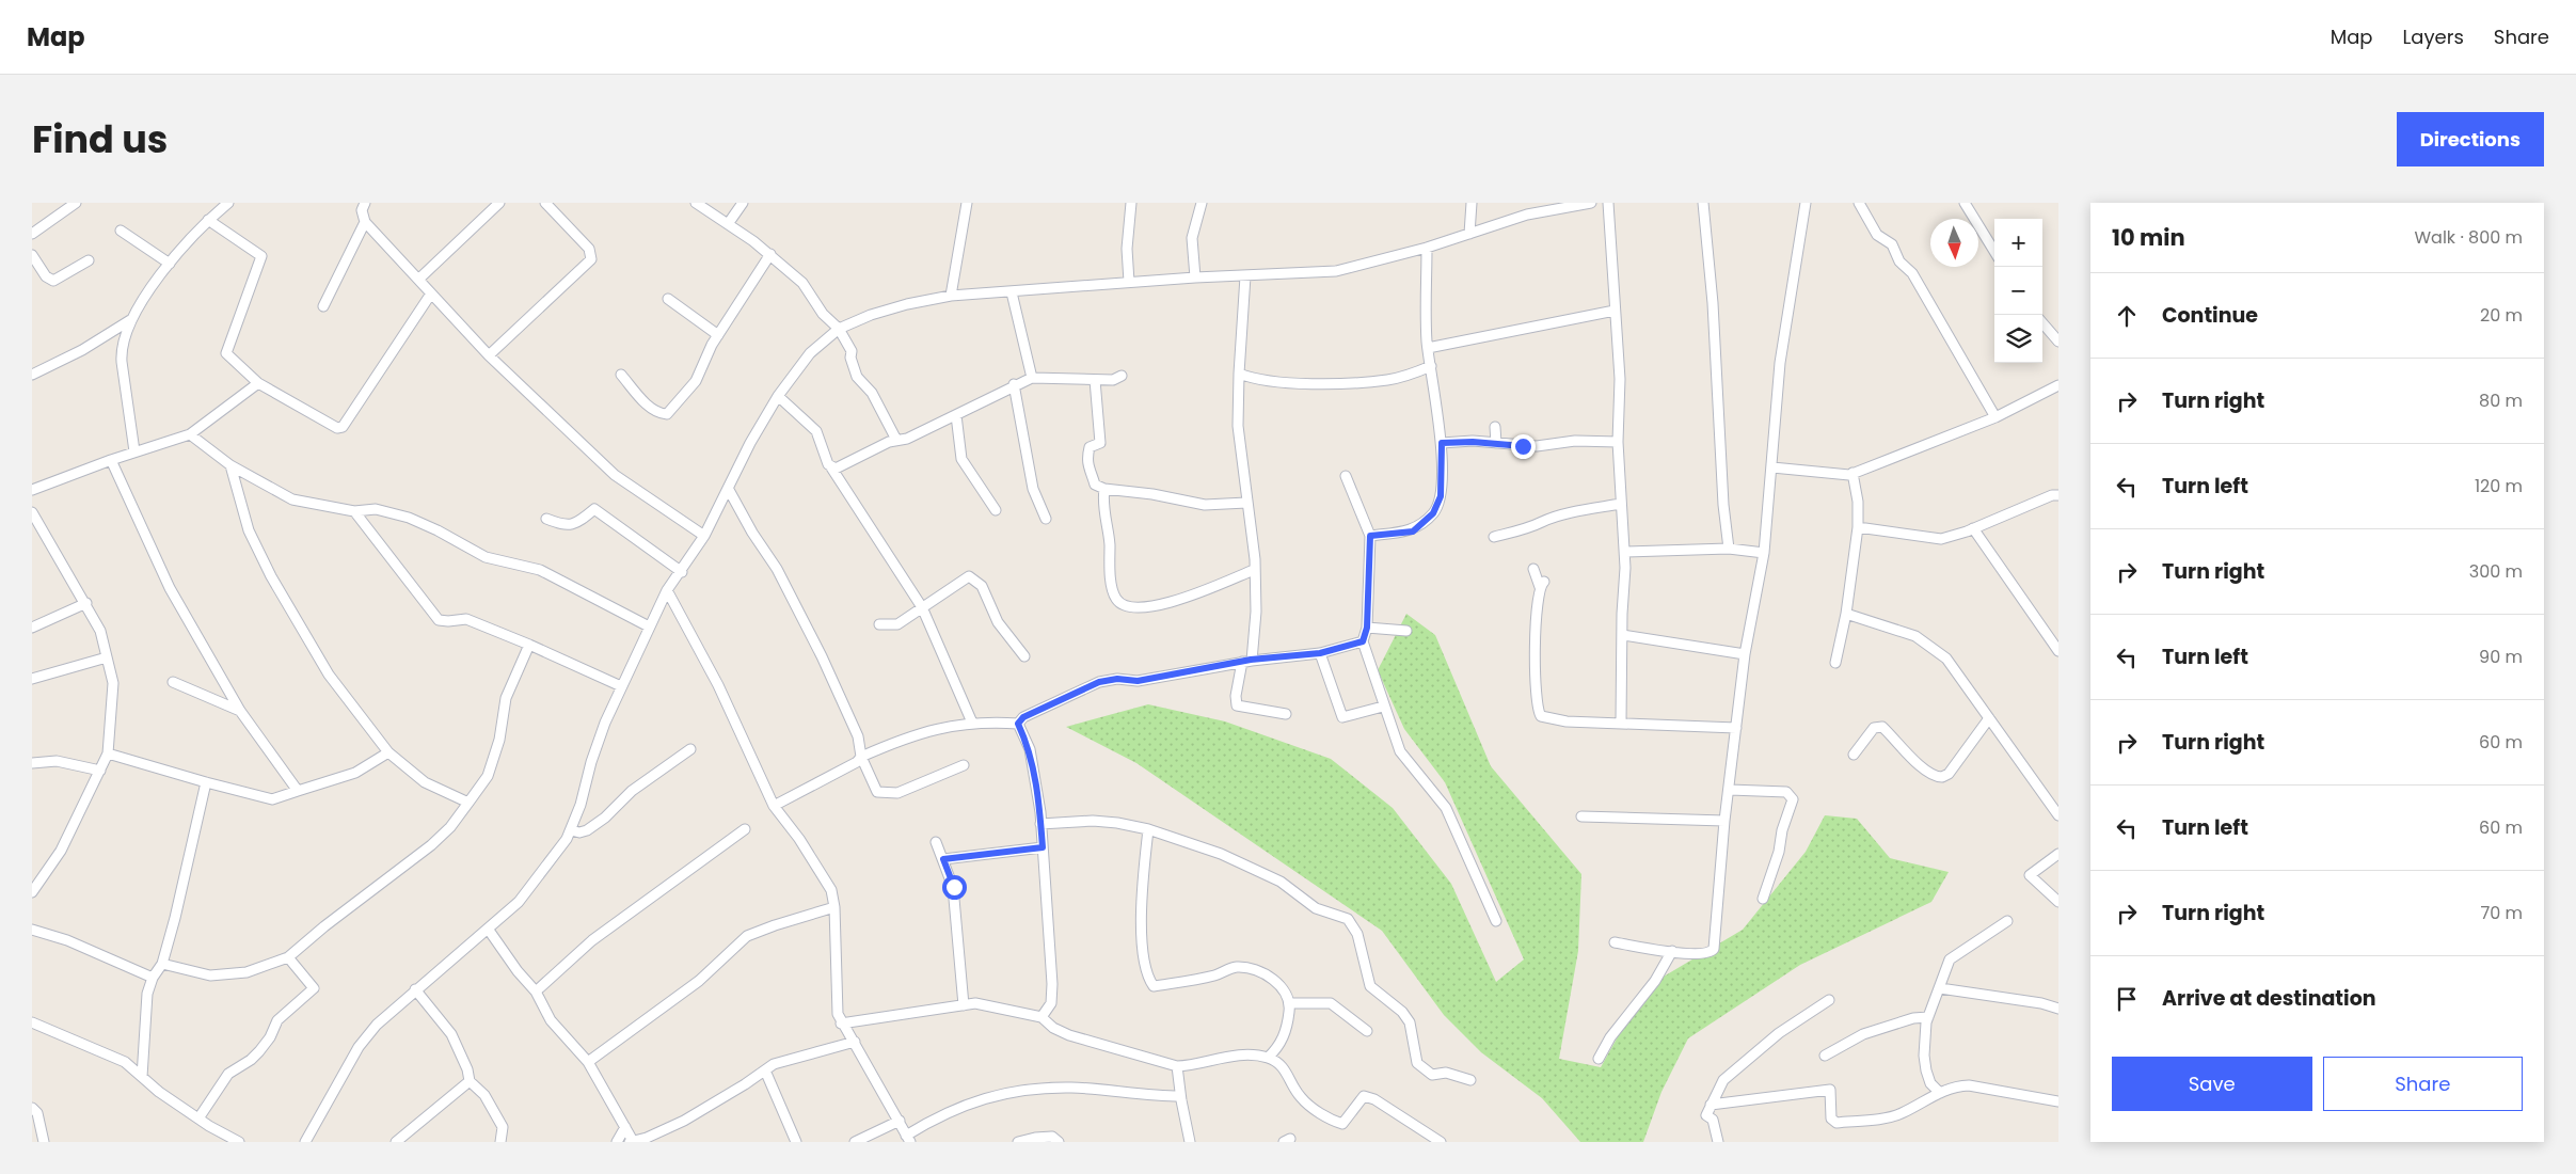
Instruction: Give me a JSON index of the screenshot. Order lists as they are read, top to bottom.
{
  "north": "bottom",
  "page": {
    "header": "Map",
    "nav": ["Map", "Layers", "Share"],
    "title": "Find us",
    "buttons": [
      "Directions",
      ["Save", "Share"]
    ],
    "heading": ["10 min", "Walk · 800 m"],
    "map_buttons": ["+", "−"],
    "list": [
      ["Continue", "20 m"],
      ["Turn right", "80 m"],
      ["Turn left", "120 m"],
      ["Turn right", "300 m"],
      ["Turn left", "90 m"],
      ["Turn right", "60 m"],
      ["Turn left", "60 m"],
      ["Turn right", "70 m"],
      "Arrive at destination"
    ]
  }
}
